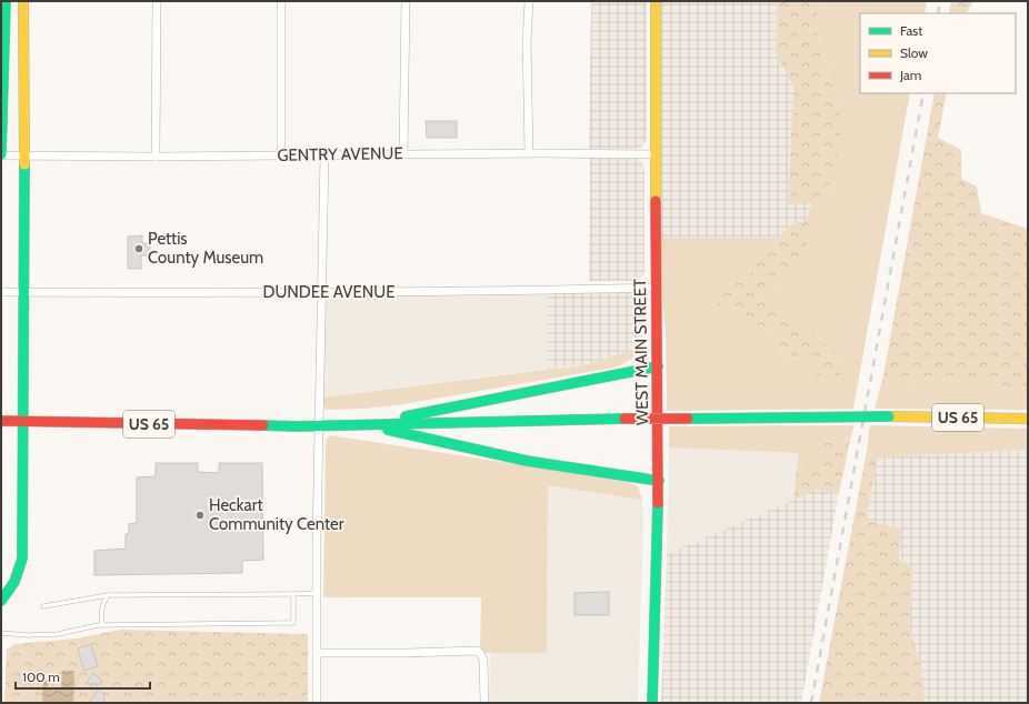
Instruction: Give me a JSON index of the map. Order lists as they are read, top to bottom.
{
  "streets": {
    "main road": ["WEST MAIN STREET", "US 65"],
    "street": ["GENTRY AVENUE", "DUNDEE AVENUE"]
  },
  "crossings": [
    ["GENTRY AVENUE", "WEST MAIN STREET"],
    ["DUNDEE AVENUE", "WEST MAIN STREET"]
  ],
  "places": ["Pettis County Museum", "Heckart Community Center"],
  "legend": ["Fast", "Slow", "Jam"],
  "scale_bar": "100 m"
}
